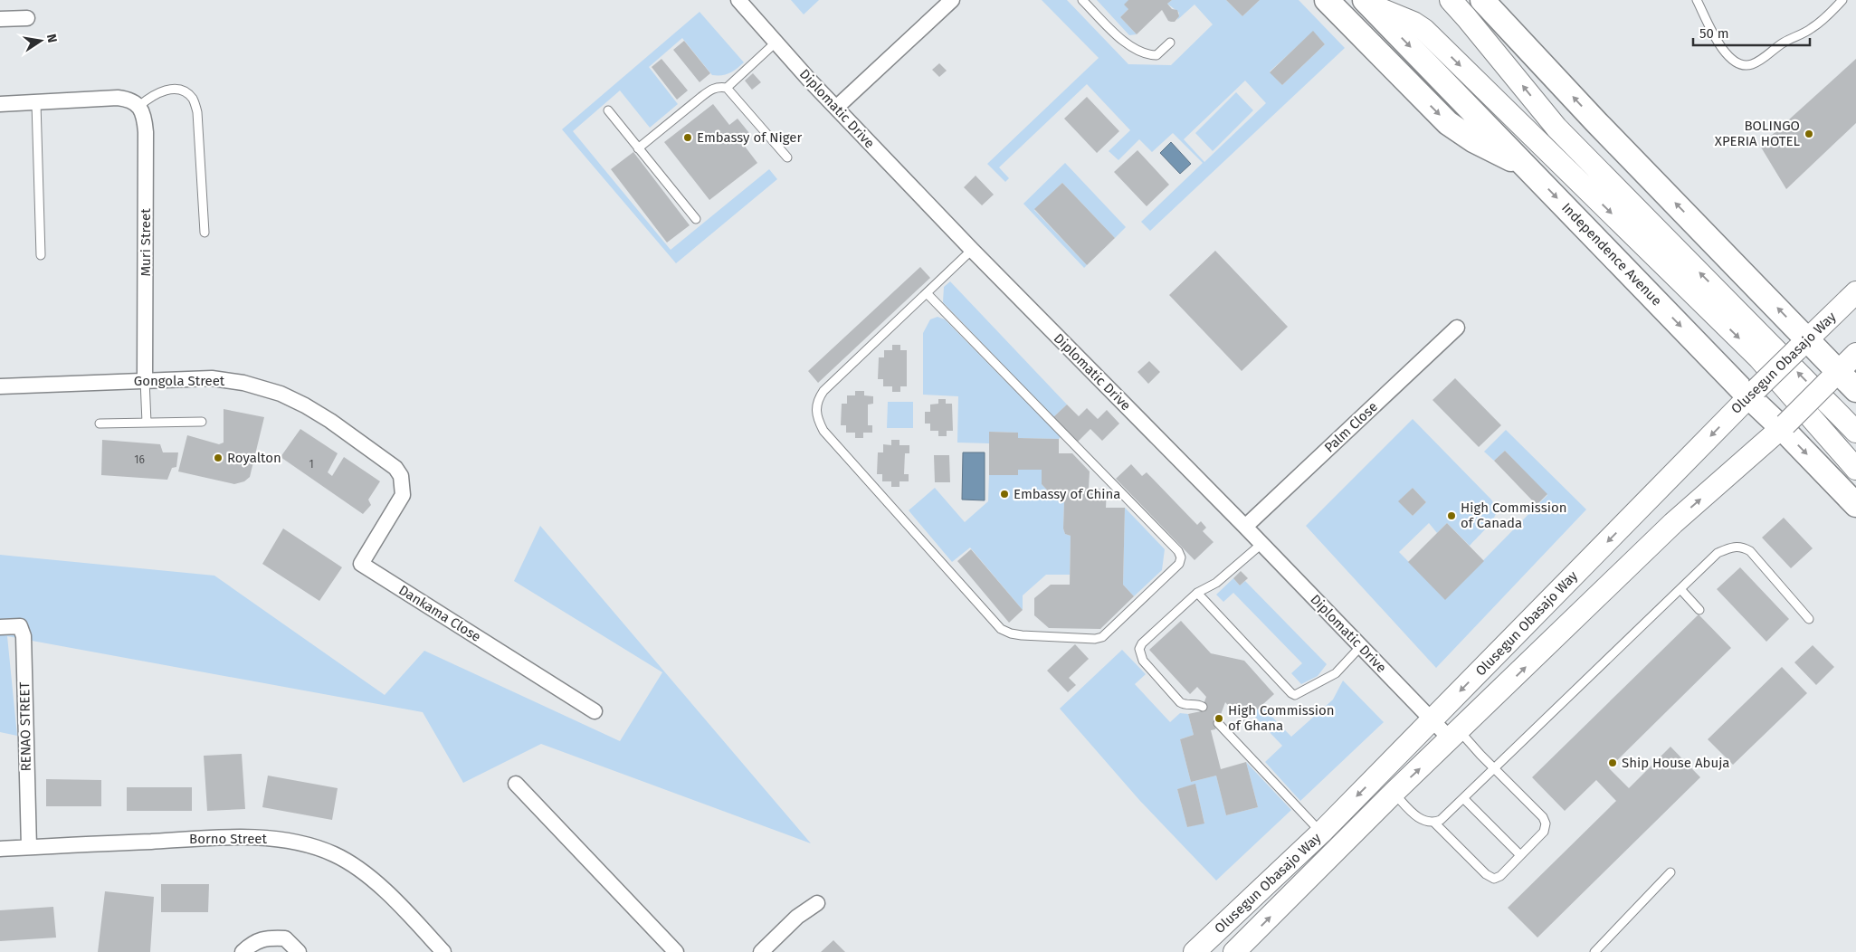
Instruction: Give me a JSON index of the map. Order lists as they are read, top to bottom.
{
  "streets": {
    "main road": ["Independence Avenue", "Olusegun Obasajo Way"],
    "street": [
      "Diplomatic Drive",
      "Muri Street",
      "Gongola Street",
      "Palm Close",
      "Dankama Close",
      "RENAO STREET",
      "Borno Street"
    ]
  },
  "crossings": [
    ["Diplomatic Drive", "Olusegun Obasajo Way"],
    ["Diplomatic Drive", "Palm Close"],
    ["Muri Street", "Gongola Street"],
    ["Independence Avenue", "Olusegun Obasajo Way"],
    ["Gongola Street", "Dankama Close"],
    ["RENAO STREET", "Borno Street"]
  ],
  "places": [
    "BOLINGO XPERIA HOTEL",
    "Embassy of Niger",
    "Royalton",
    "Embassy of China",
    "High Commission of Canada",
    "High Commission of Ghana",
    "Ship House Abuja"
  ],
  "house_numbers": ["16", "1"],
  "scale_bar": "50 m",
  "north": "right"
}
